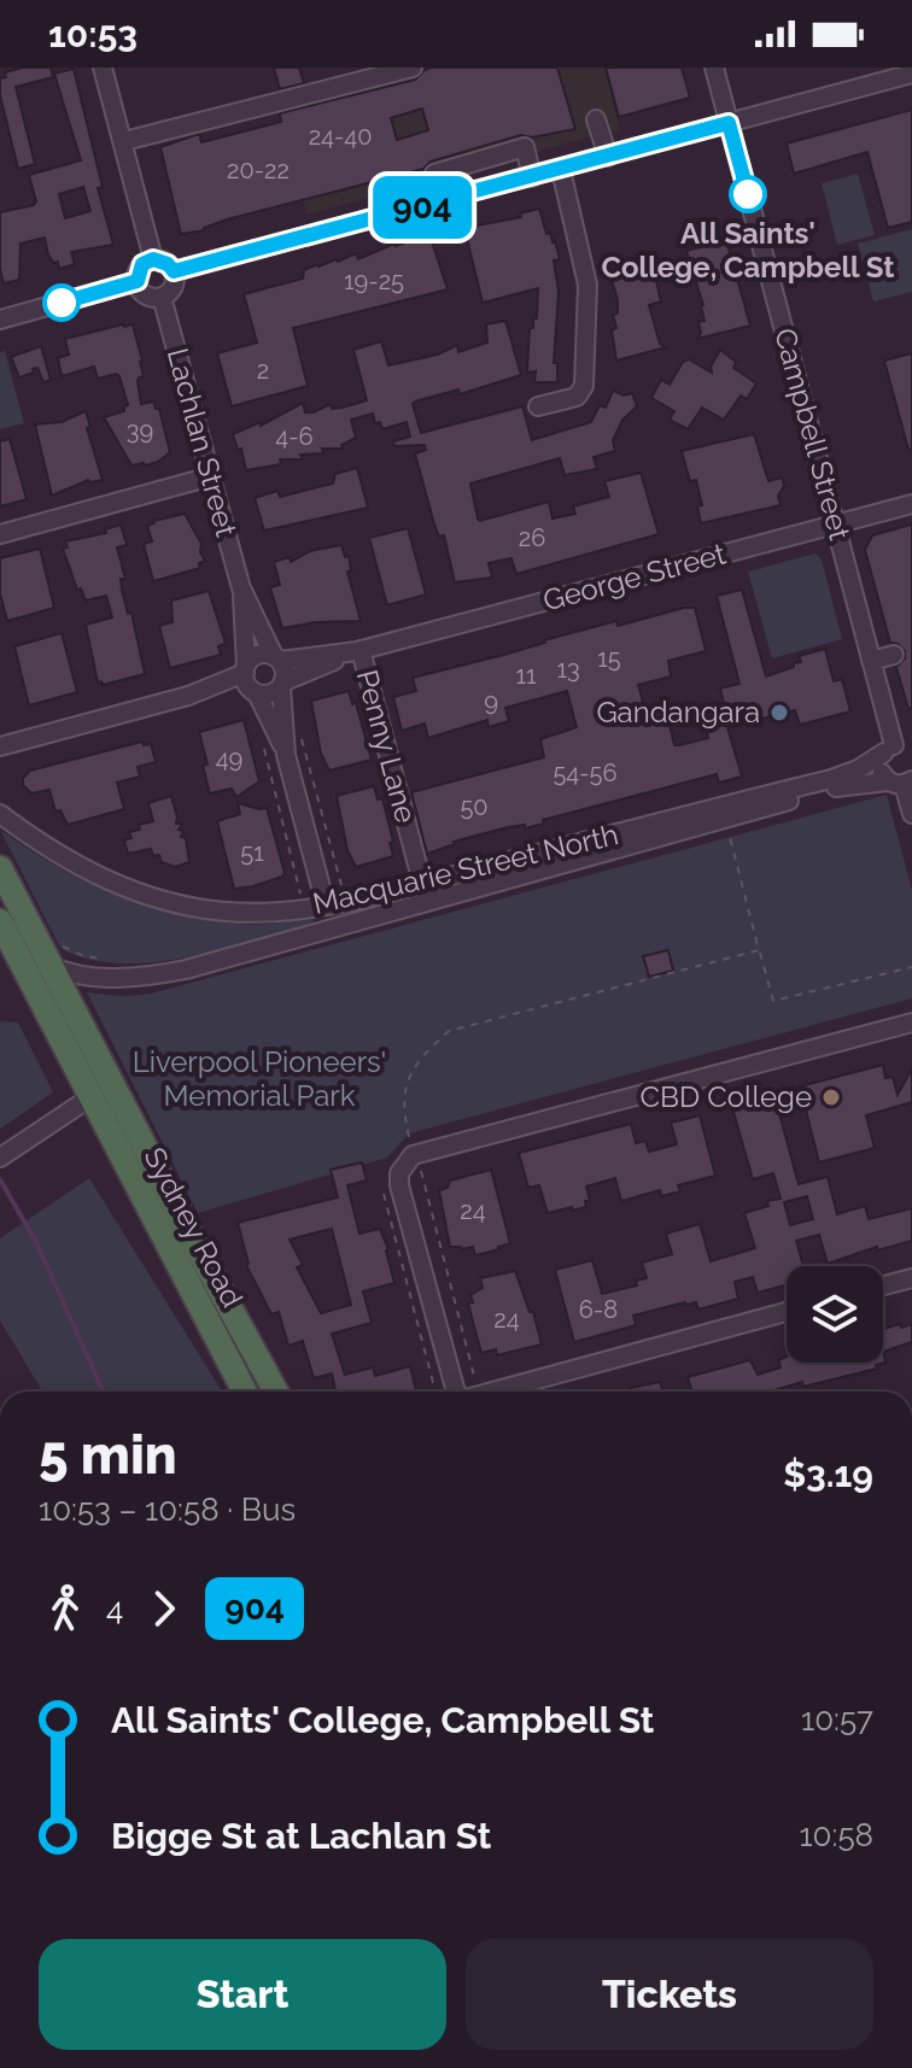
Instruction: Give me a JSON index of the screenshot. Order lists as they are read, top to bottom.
{
  "streets": {
    "highway": ["Sydney Road"],
    "street": [
      "Campbell Street",
      "Lachlan Street",
      "George Street",
      "Penny Lane",
      "Macquarie Street North"
    ]
  },
  "crossings": [
    ["Campbell Street", "George Street"],
    ["Campbell Street", "Macquarie Street North"],
    ["Lachlan Street", "George Street"],
    ["George Street", "Penny Lane"],
    ["Penny Lane", "Macquarie Street North"],
    ["Macquarie Street North", "Sydney Road"]
  ],
  "parks": ["Liverpool Pioneers' Memorial Park"],
  "places": ["All Saints' College, Campbell St", "Gandangara", "CBD College"],
  "lines": ["bus line 904"],
  "house_numbers": [
    "24-40",
    "20-22",
    "19-25",
    "2",
    "39",
    "4-6",
    "26",
    "15",
    "13",
    "11",
    "9",
    "49",
    "54-56",
    "50",
    "51",
    "24",
    "6-8",
    "24"
  ],
  "page": {
    "status": "10:53",
    "on_map": "904",
    "heading": ["5 min", "10:53 – 10:58 · Bus", "$3.19"],
    "legs": ["4", "904"],
    "list": [
      {
        "name": "All Saints' College, Campbell St",
        "value": "10:57"
      },
      {
        "name": "Bigge St at Lachlan St",
        "value": "10:58"
      }
    ],
    "buttons": ["Start", "Tickets"]
  }
}
